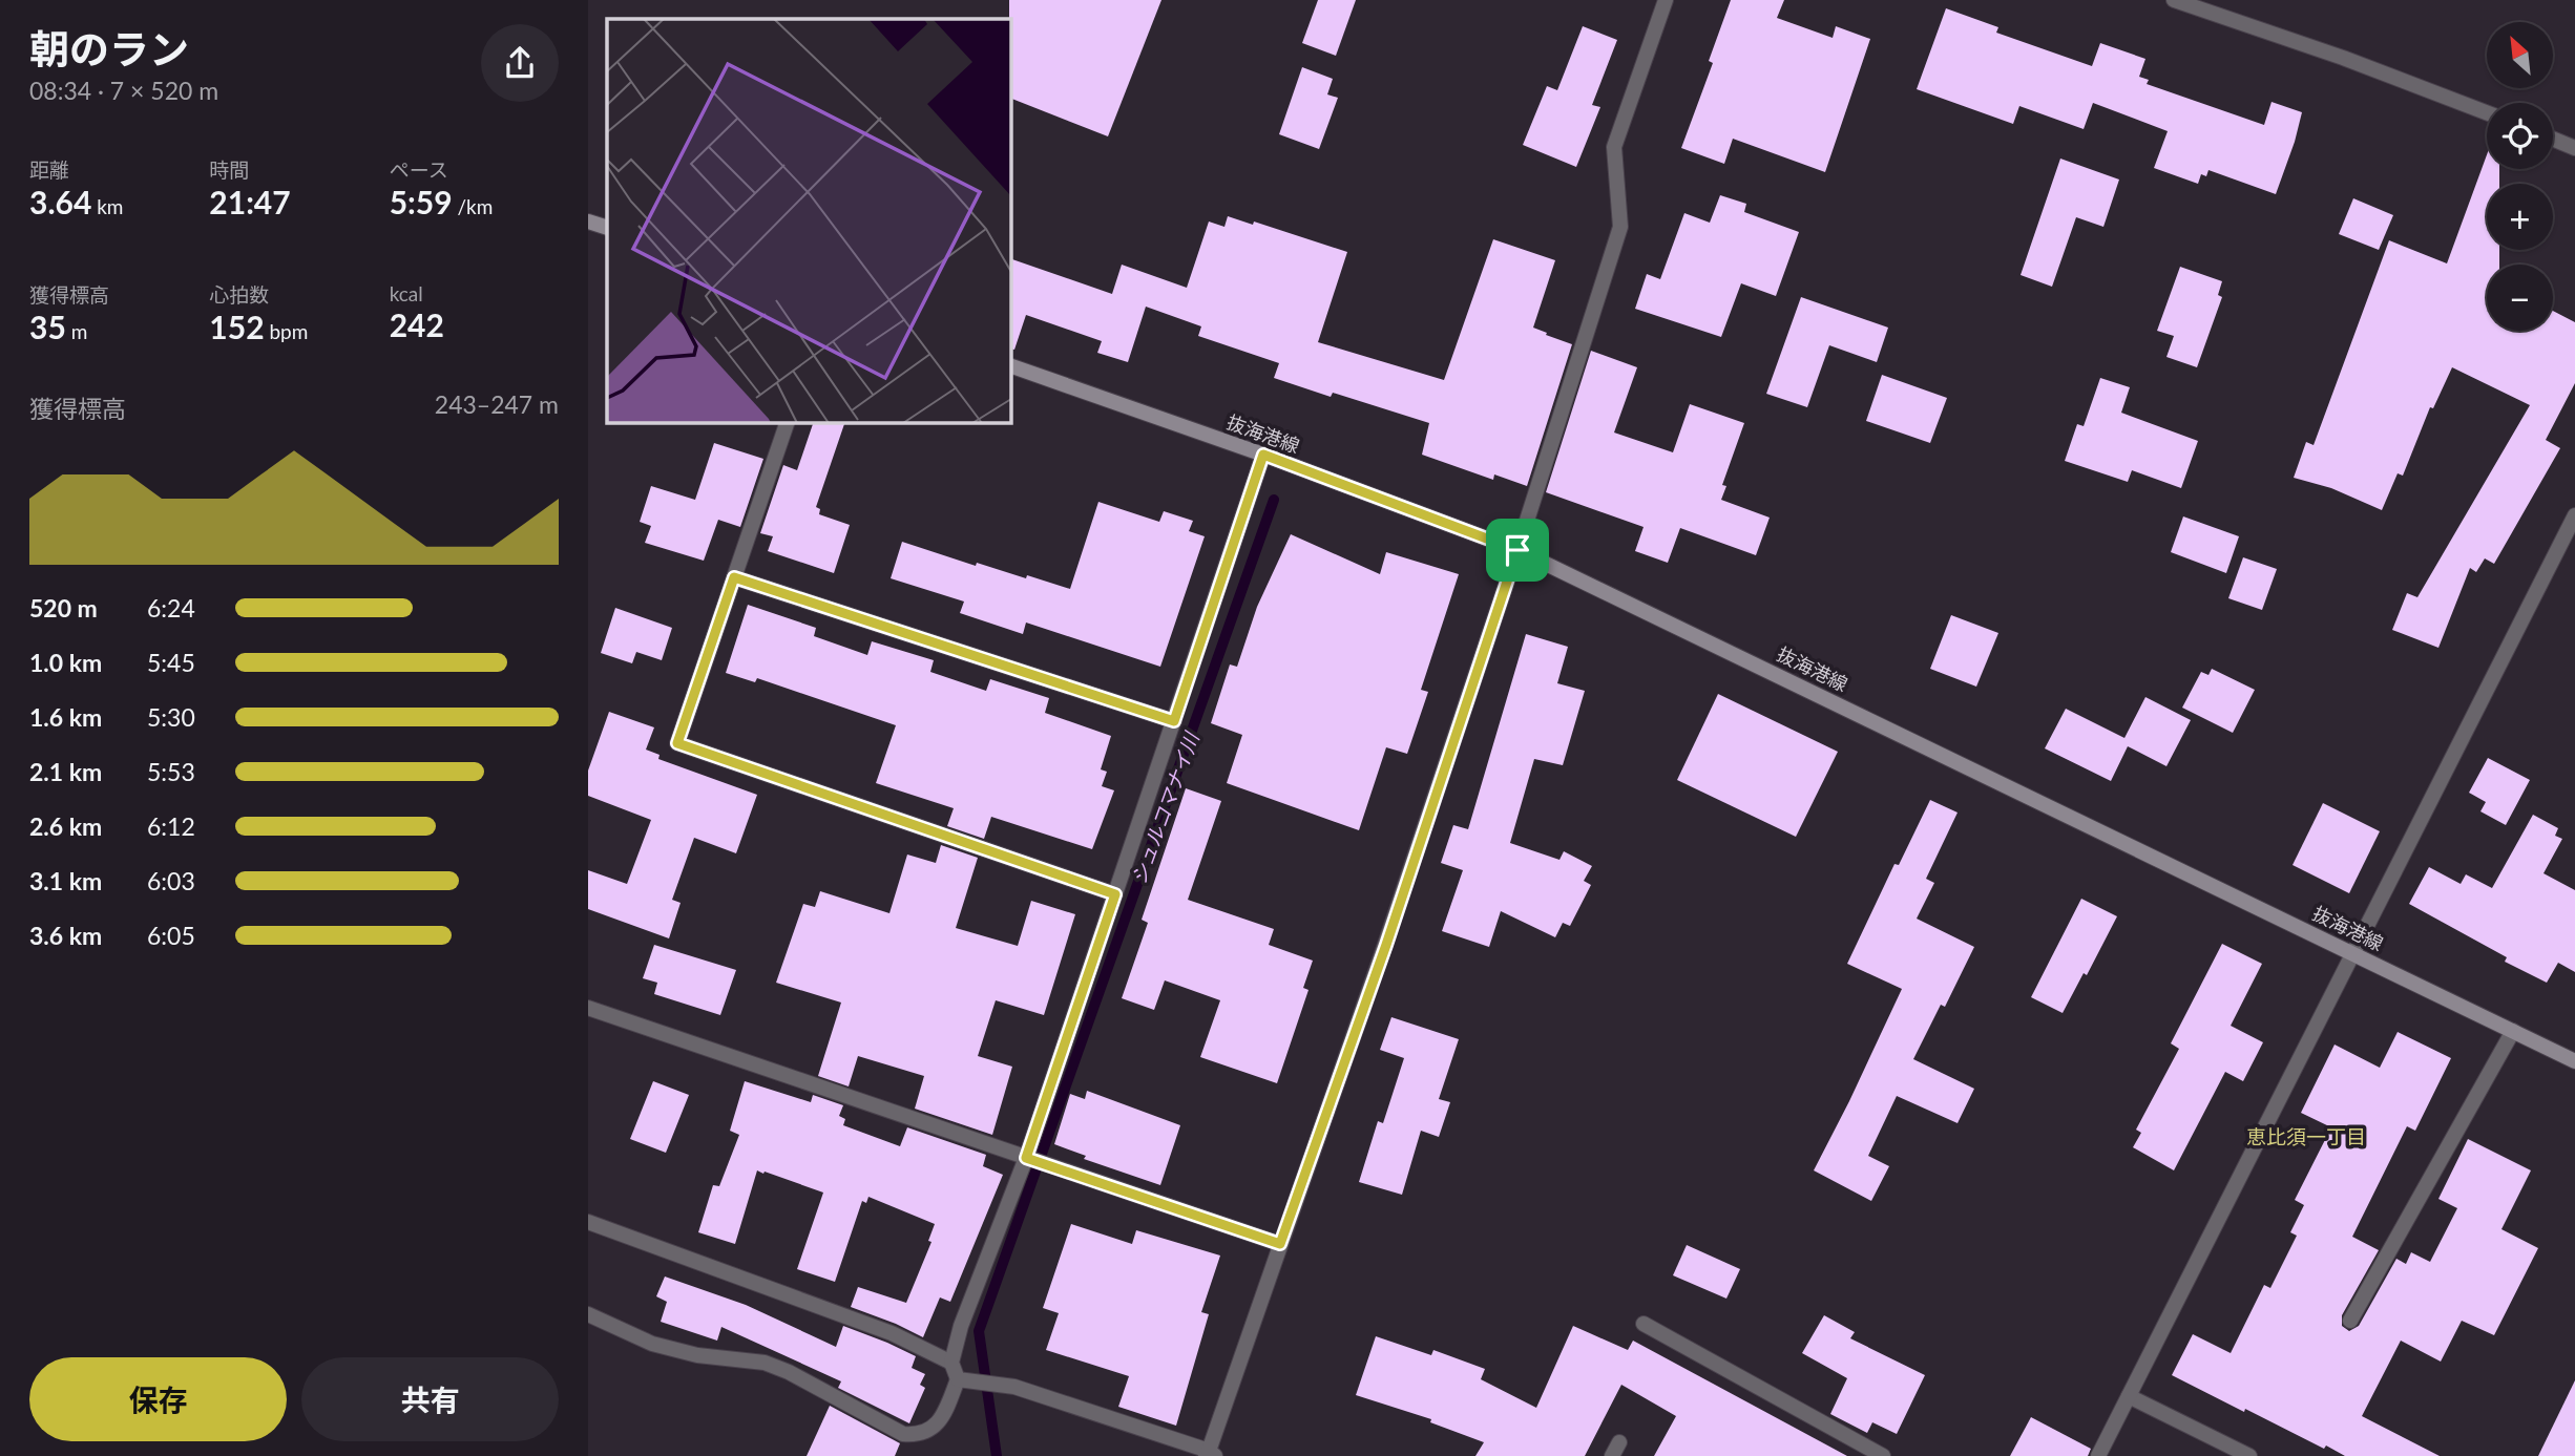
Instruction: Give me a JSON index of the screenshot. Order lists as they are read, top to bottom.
{
  "streets": {
    "main road": ["抜海港線"]
  },
  "districts": ["恵比須一丁目"],
  "water": ["シュルコマナイ川"],
  "north": "top left",
  "page": {
    "heading": ["朝のラン", "08:34 · 7 × 520 m"],
    "map_buttons": ["+", "−"],
    "stats": [
      ["距離", "3.64 km"],
      ["時間", "21:47"],
      ["ペース", "5:59 /km"],
      ["獲得標高", "35 m"],
      ["心拍数", "152 bpm"],
      ["kcal", "242"]
    ],
    "chart": ["獲得標高", "243–247 m"],
    "list": [
      {
        "name": "520 m",
        "note": "6:24"
      },
      {
        "name": "1.0 km",
        "note": "5:45"
      },
      {
        "name": "1.6 km",
        "note": "5:30"
      },
      {
        "name": "2.1 km",
        "note": "5:53"
      },
      {
        "name": "2.6 km",
        "note": "6:12"
      },
      {
        "name": "3.1 km",
        "note": "6:03"
      },
      {
        "name": "3.6 km",
        "note": "6:05"
      }
    ],
    "buttons": ["保存", "共有"]
  }
}
